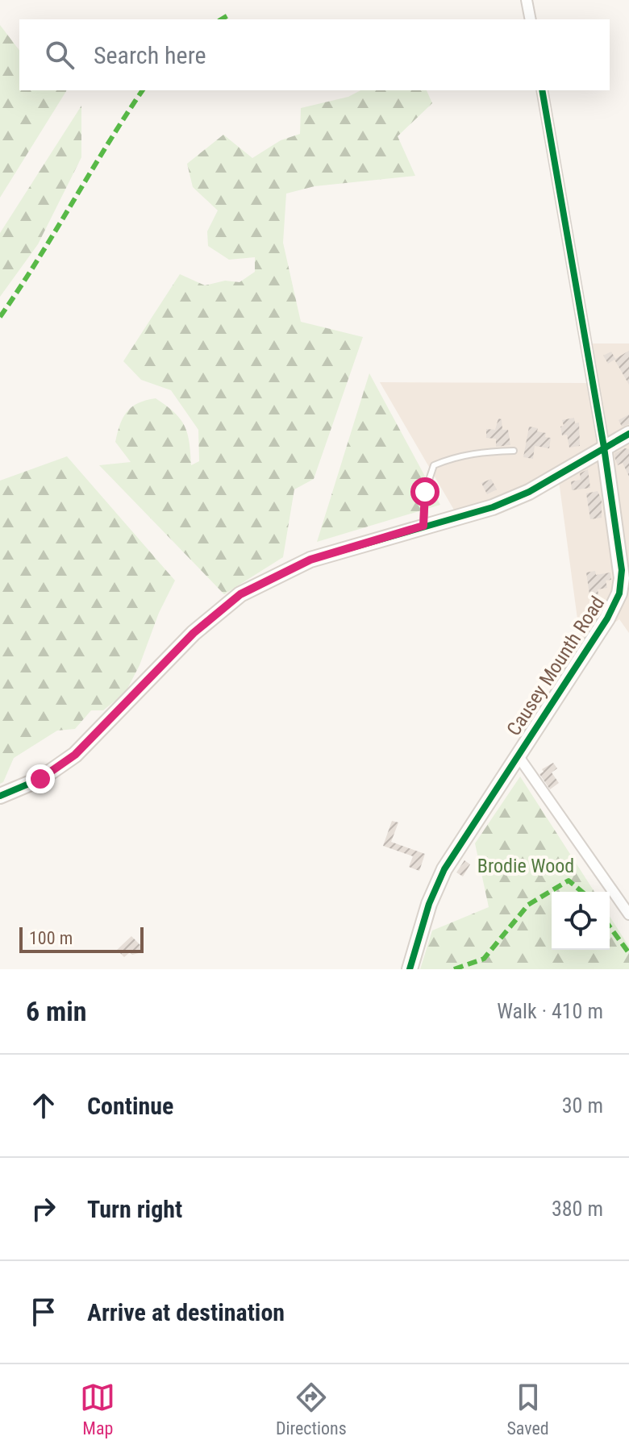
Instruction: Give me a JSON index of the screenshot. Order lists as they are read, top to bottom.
{
  "streets": {
    "street": ["Causey Mounth Road"]
  },
  "parks": ["Brodie Wood"],
  "scale_bar": "100 m",
  "page": {
    "search": "Search here",
    "scale": "100 m",
    "heading": ["6 min", "Walk · 410 m"],
    "list": [
      ["Continue", "30 m"],
      ["Turn right", "380 m"],
      "Arrive at destination"
    ],
    "nav": ["Map", "Directions", "Saved"]
  }
}
